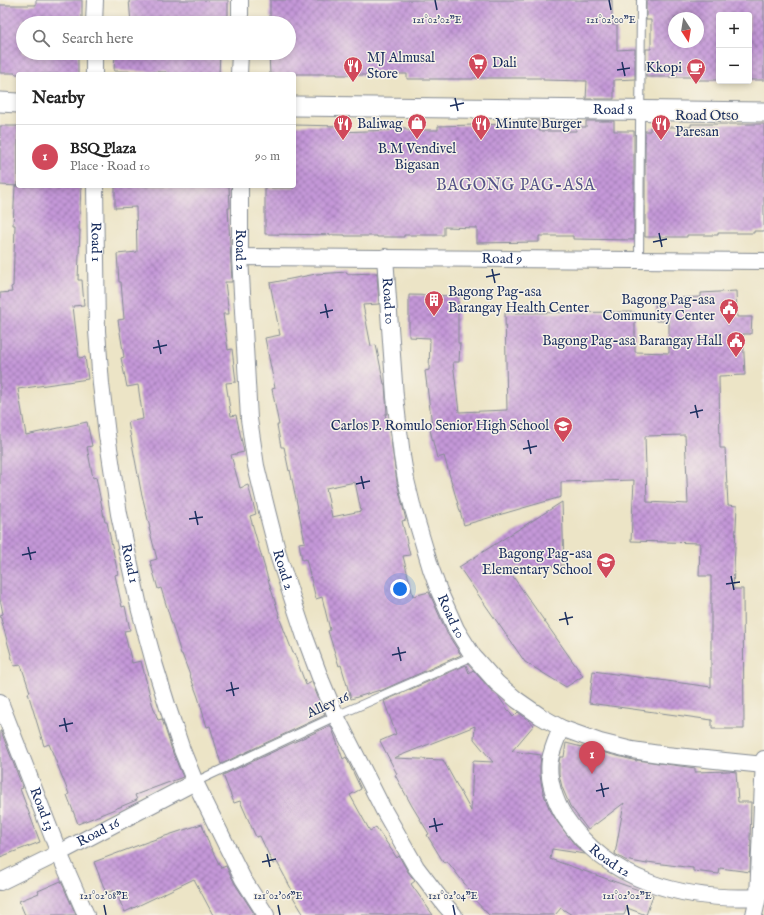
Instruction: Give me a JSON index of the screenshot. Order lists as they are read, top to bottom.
{
  "streets": {
    "street": [
      "Road 8",
      "Road 1",
      "Road 2",
      "Road 9",
      "Road 10",
      "Road 13",
      "Road 16",
      "Road 12"
    ],
    "lane": ["Alley 16"]
  },
  "crossings": [
    ["Road 1", "Alley 16"],
    ["Road 1", "Road 16"],
    ["Road 2", "Road 9"],
    ["Road 2", "Alley 16"],
    ["Road 9", "Road 10"],
    ["Road 10", "Alley 16"],
    ["Road 10", "Road 12"],
    ["Alley 16", "Road 16"],
    ["Road 13", "Road 16"]
  ],
  "districts": ["BAGONG PAG-ASA"],
  "places": {
    "supermarket": ["Dali"],
    "restaurant": [
      "MJ Almusal Store",
      "Baliwag",
      "Minute Burger",
      "Road Otso Paresan"
    ],
    "cafe": ["Kkopi"],
    "shop": ["B.M Vendivel Bigasan"],
    "building": ["Bagong Pag-asa Barangay Health Center"],
    "public building": ["Bagong Pag-asa Community Center", "Bagong Pag-asa Barangay Hall"],
    "school or university": ["Carlos P. Romulo Senior High School", "Bagong Pag-asa Elementary School"]
  },
  "north": "bottom",
  "page": {
    "map_buttons": ["+", "−"],
    "search": "Search here",
    "heading": "Nearby",
    "list": [
      {
        "mark": "1",
        "name": "BSQ Plaza",
        "note": "Place · Road 10",
        "value": "90 m"
      }
    ],
    "pins": "1"
  },
  "coordinates": [
    "121°02'02\"E",
    "121°02'00\"E",
    "121°02'08\"E",
    "121°02'06\"E",
    "121°02'04\"E"
  ]
}
